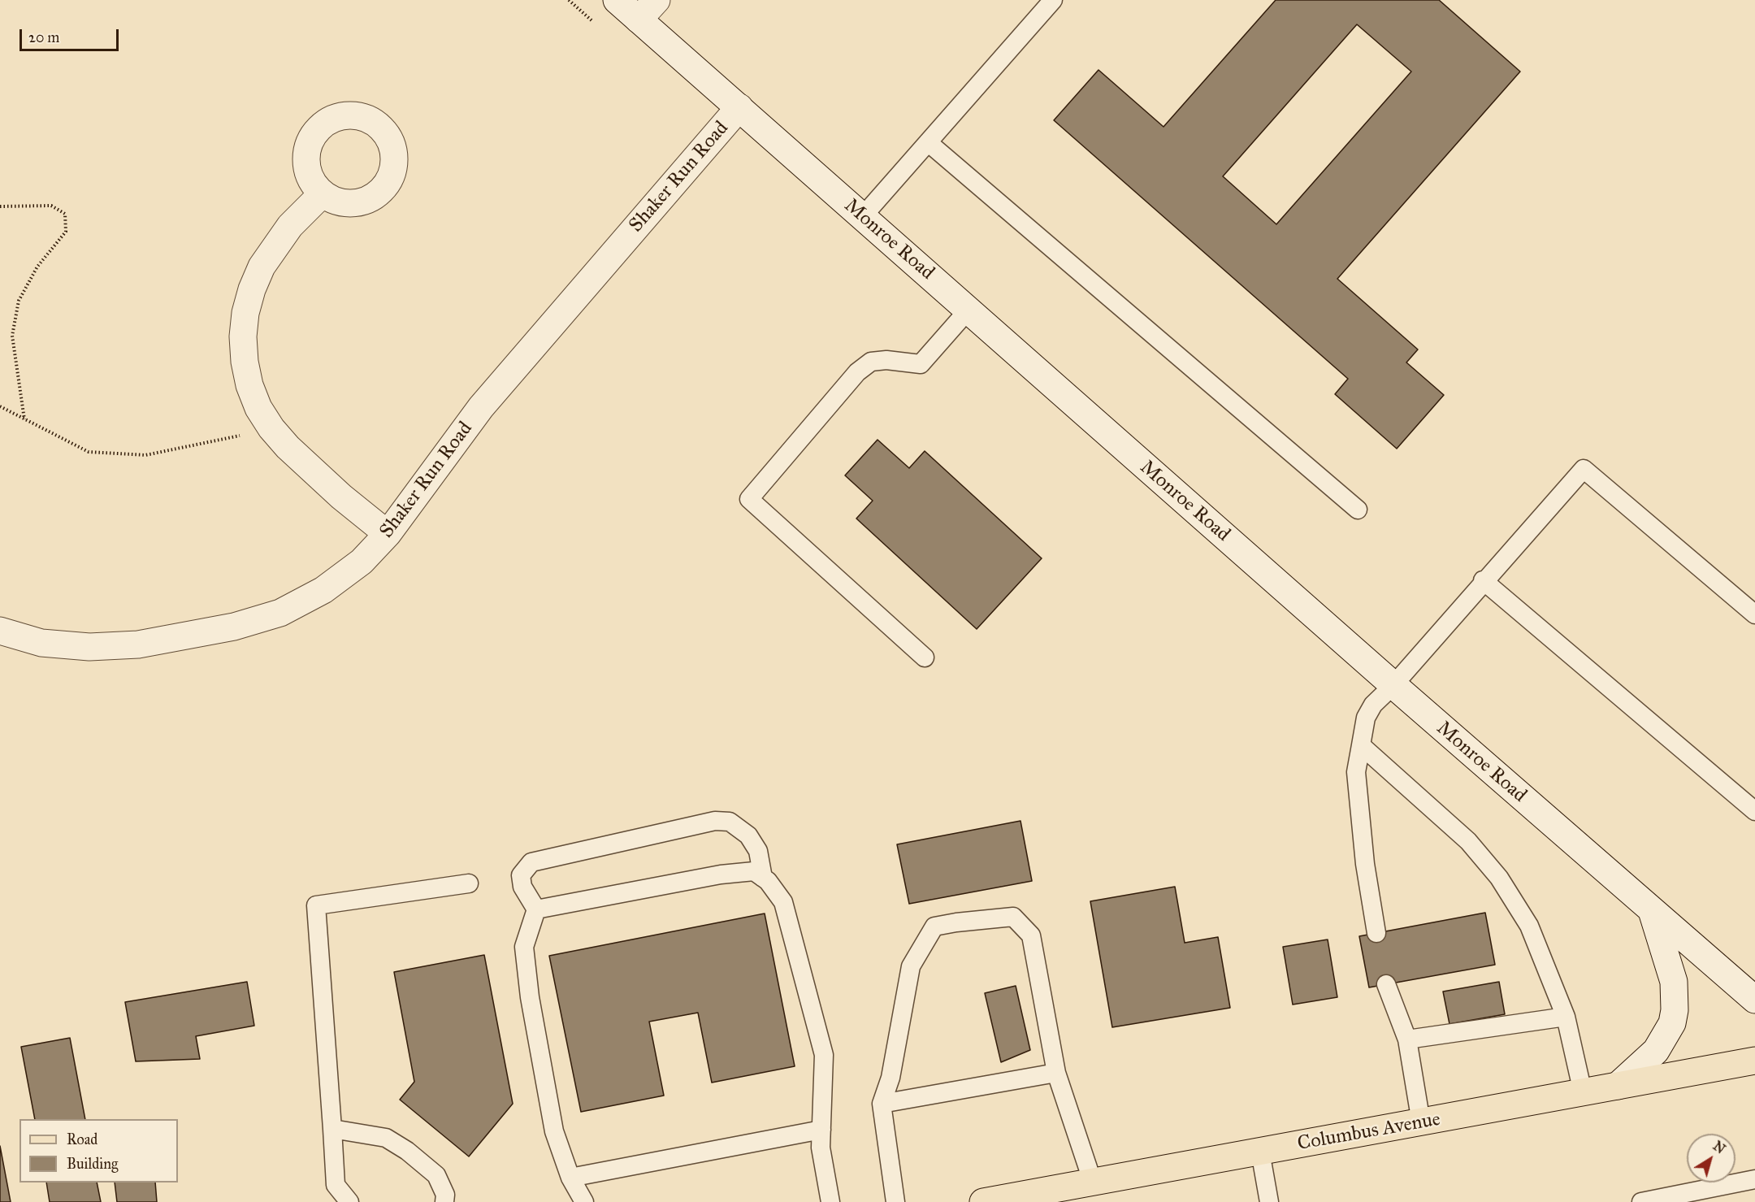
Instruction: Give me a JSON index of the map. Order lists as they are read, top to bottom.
{
  "streets": {
    "main road": ["Columbus Avenue"],
    "street": ["Shaker Run Road", "Monroe Road"]
  },
  "crossings": [
    ["Shaker Run Road", "Monroe Road"]
  ],
  "legend": ["Road", "Building"],
  "scale_bar": "20 m",
  "north": "top right"
}
